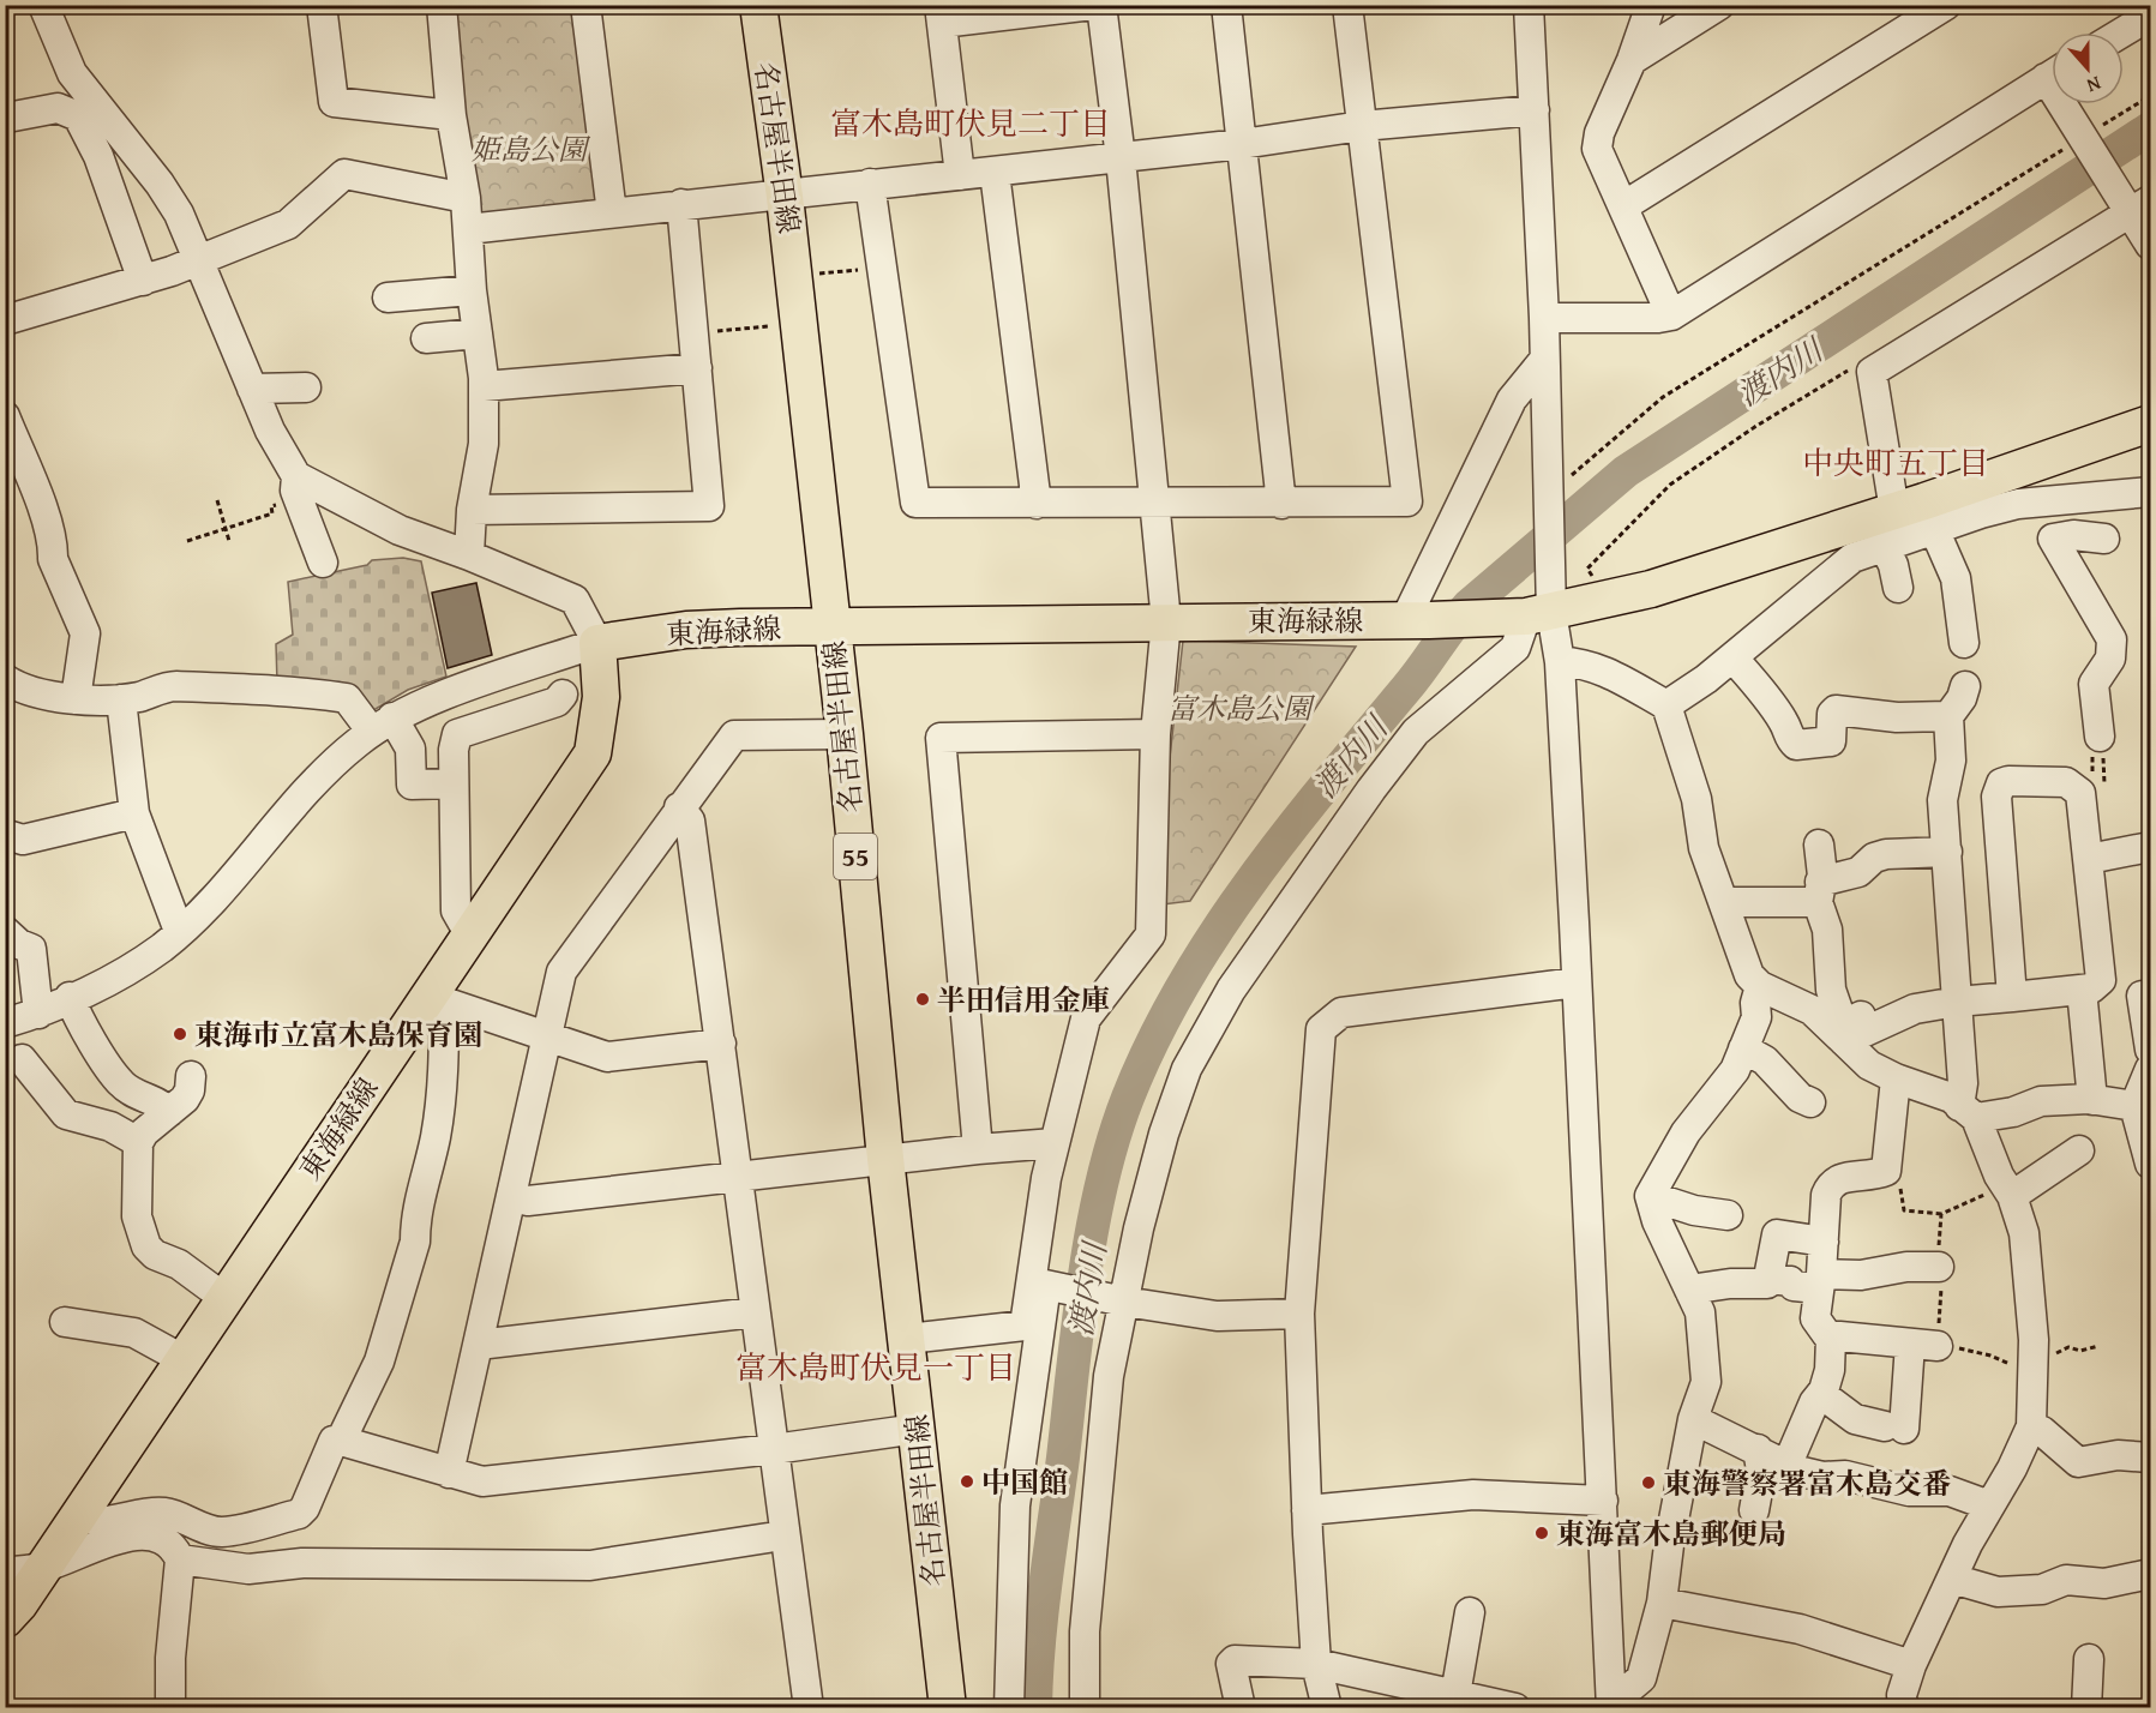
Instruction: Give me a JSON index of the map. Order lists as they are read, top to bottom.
{
  "streets": {
    "main road": ["名古屋半田線", "東海緑線", "55"]
  },
  "crossings": [
    ["名古屋半田線", "東海緑線"]
  ],
  "districts": ["富木島町伏見二丁目", "中央町五丁目", "富木島町伏見一丁目"],
  "water": ["渡内川"],
  "parks": ["姫島公園", "富木島公園"],
  "places": [
    "半田信用金庫",
    "東海市立富木島保育園",
    "中国館",
    "東海警察署富木島交番",
    "東海富木島郵便局"
  ],
  "north": "bottom"
}
